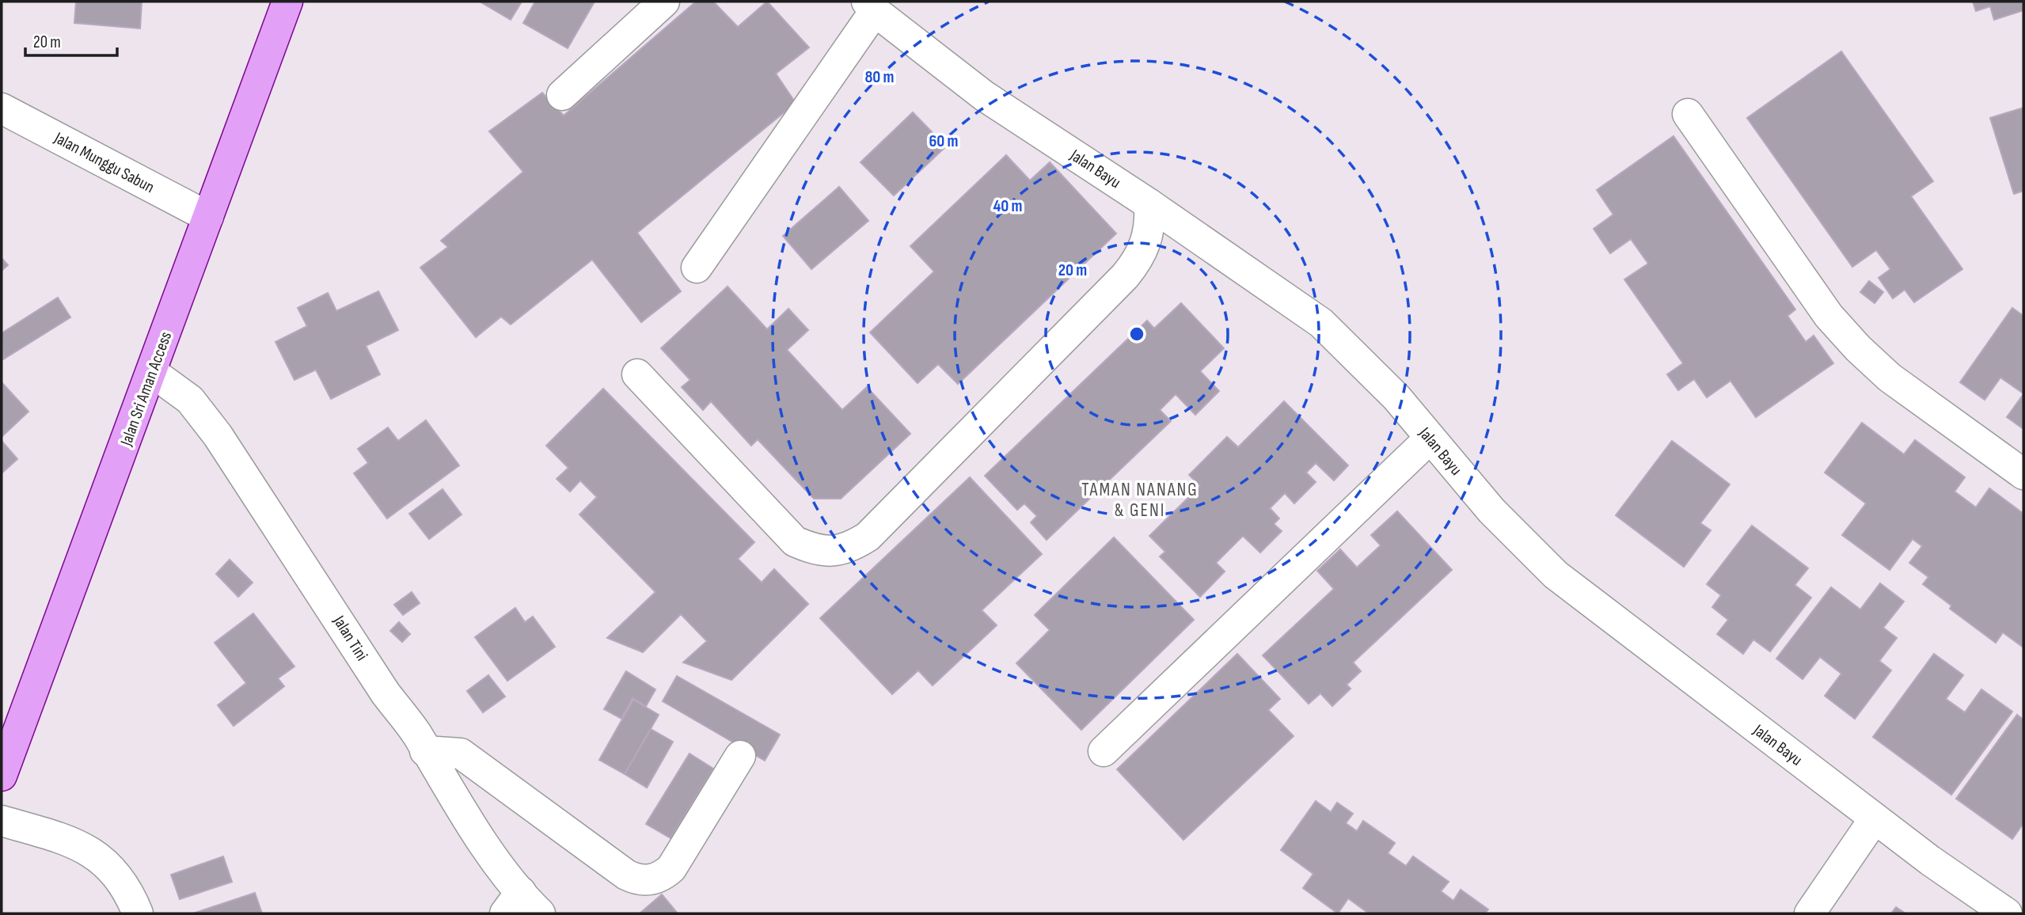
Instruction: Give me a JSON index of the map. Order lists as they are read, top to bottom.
{
  "streets": {
    "main road": ["Jalan Sri Aman Access"],
    "street": ["Jalan Munggu Sabun", "Jalan Bayu", "Jalan Tini"]
  },
  "crossings": [
    ["Jalan Munggu Sabun", "Jalan Sri Aman Access"],
    ["Jalan Sri Aman Access", "Jalan Tini"]
  ],
  "districts": ["TAMAN NANANG & GENI"],
  "scale_bar": "20 m",
  "rings": [
    "80 m",
    "60 m",
    "40 m",
    "20 m"
  ]
}
